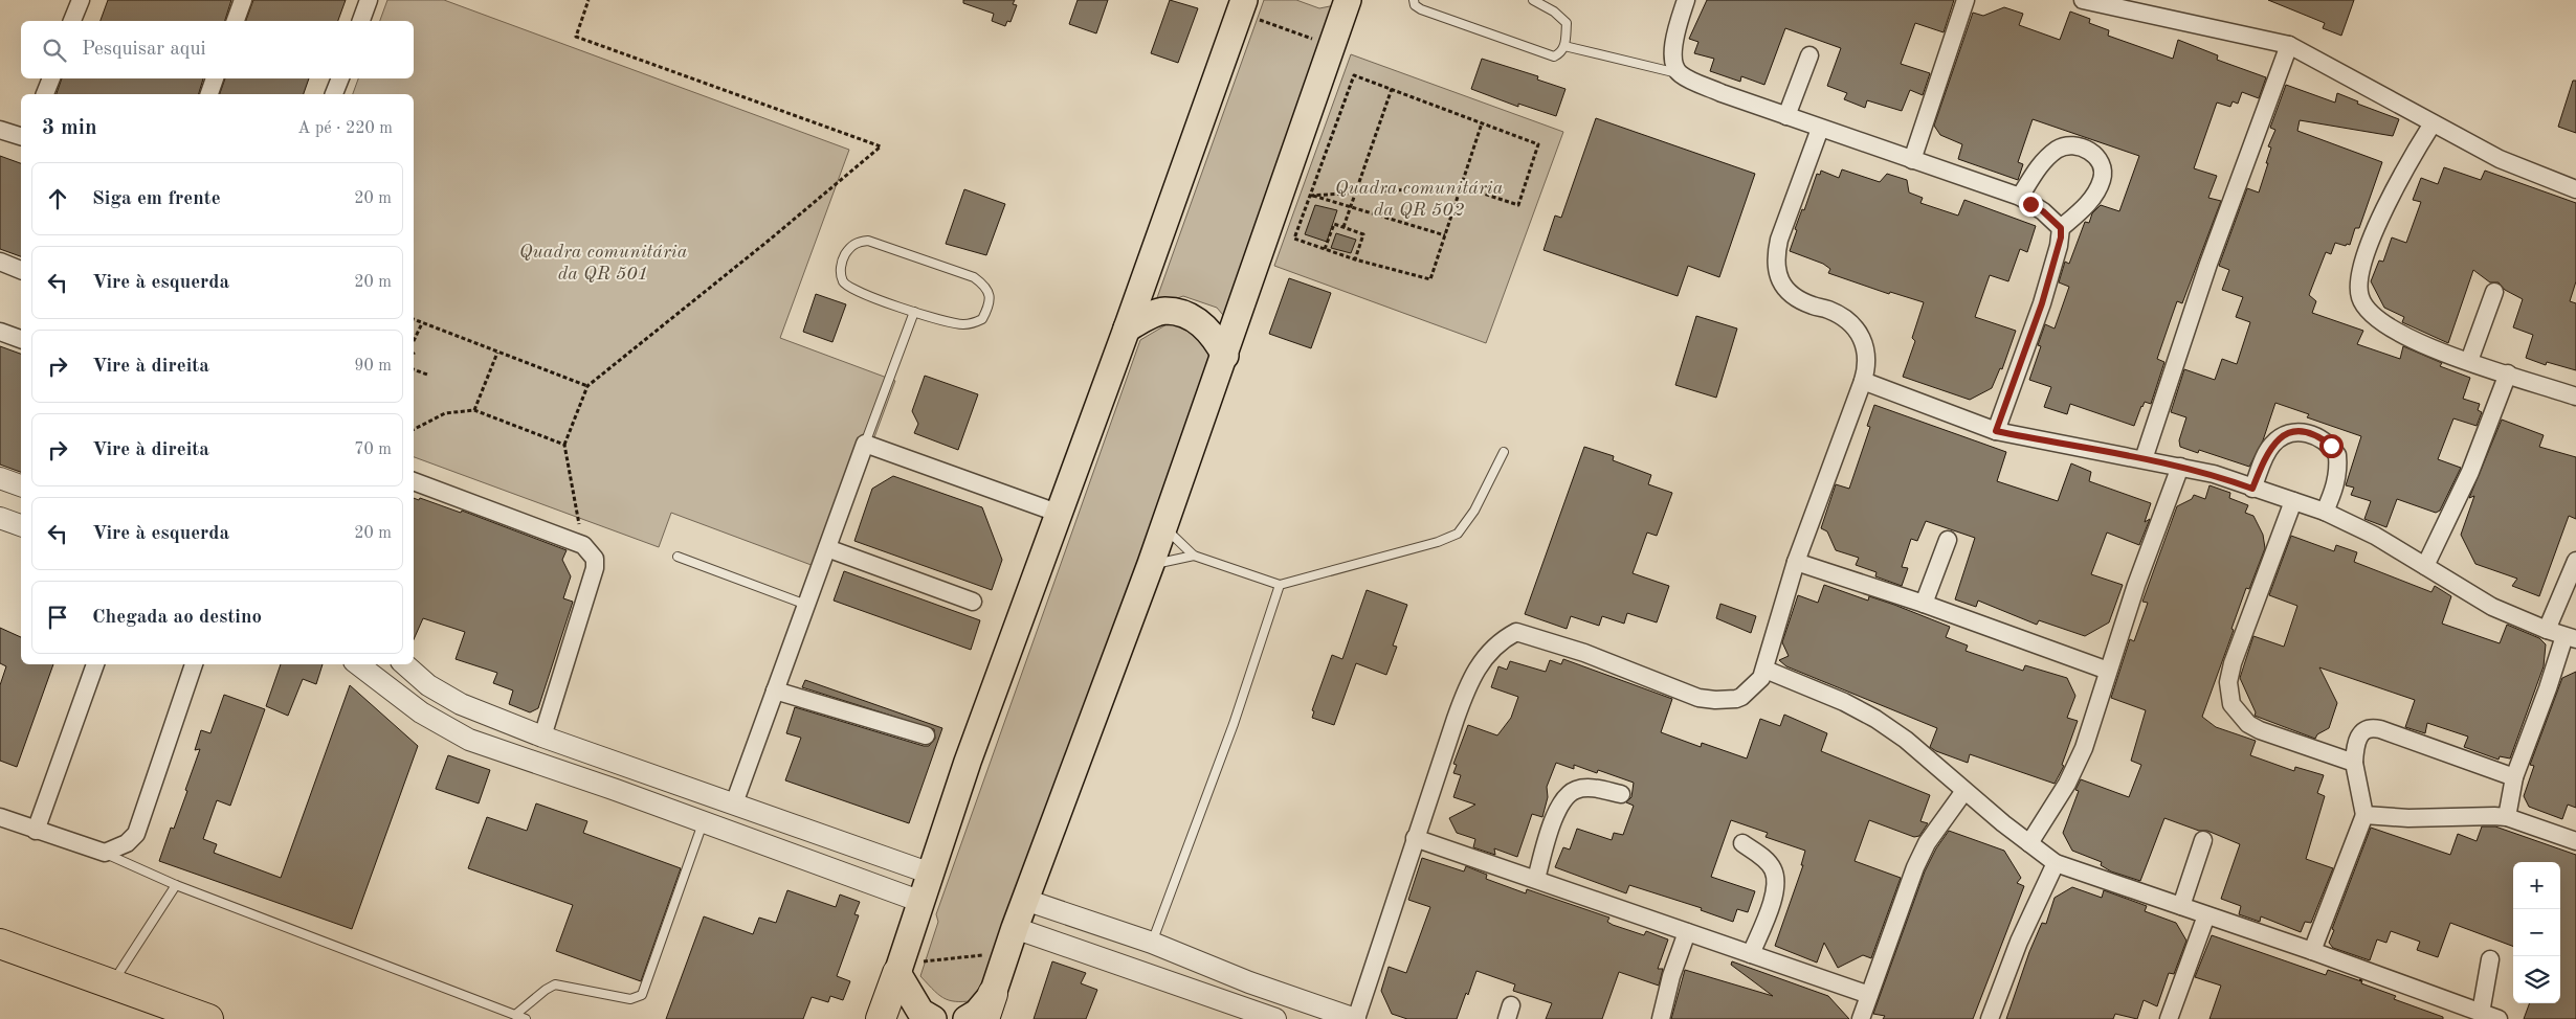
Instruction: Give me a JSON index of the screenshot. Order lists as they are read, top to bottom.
{
  "parks": ["Quadra comunitária da QR 502", "Quadra comunitária da QR 501"],
  "page": {
    "search": "Pesquisar aqui",
    "heading": ["3 min", "A pé · 220 m"],
    "list": [
      ["Siga em frente", "20 m"],
      ["Vire à esquerda", "20 m"],
      ["Vire à direita", "90 m"],
      ["Vire à direita", "70 m"],
      ["Vire à esquerda", "20 m"],
      "Chegada ao destino"
    ],
    "map_buttons": ["+", "−"]
  }
}
